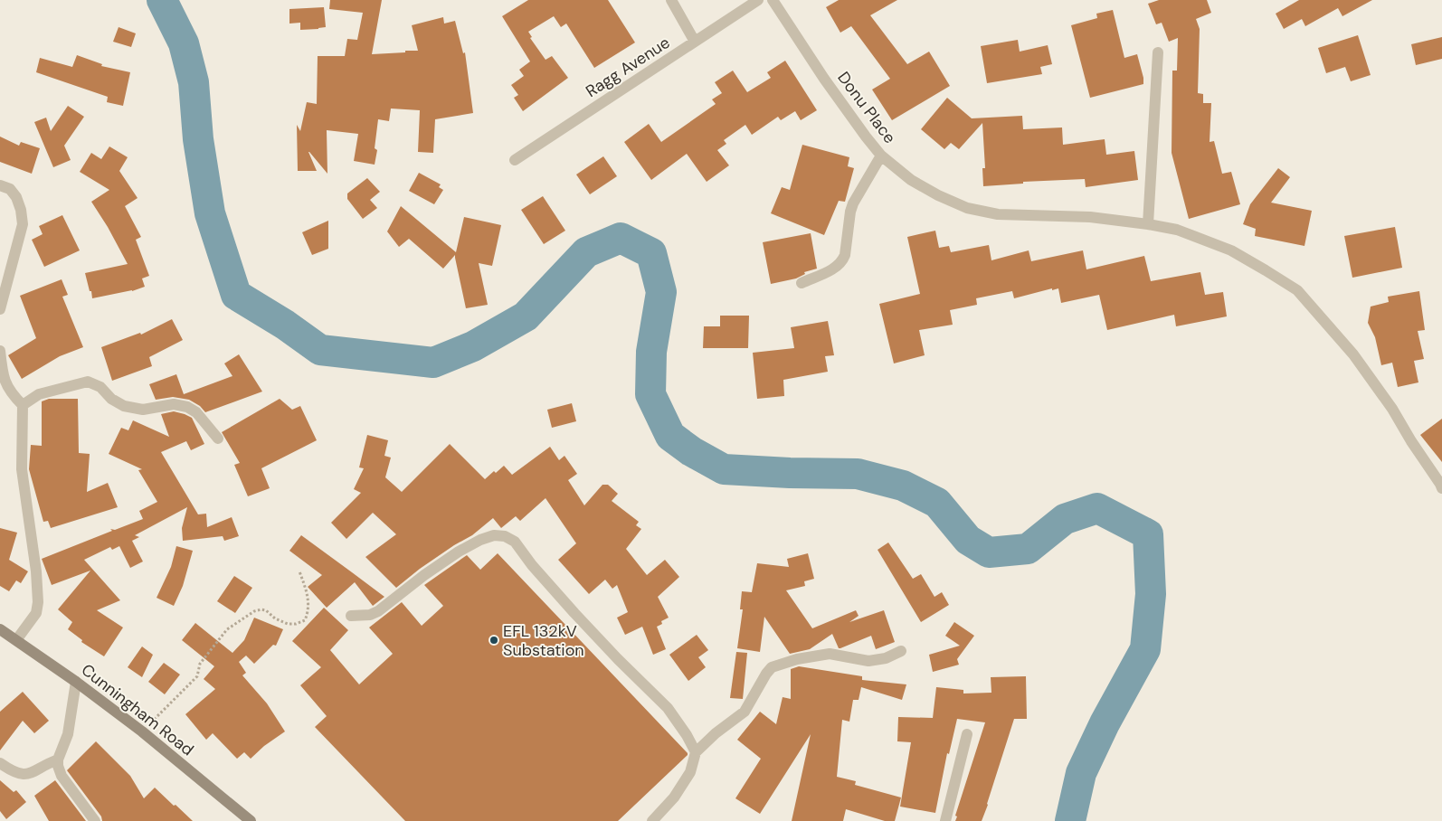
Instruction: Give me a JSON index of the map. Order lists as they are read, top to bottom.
{
  "streets": {
    "main road": ["Cunningham Road"],
    "street": ["Ragg Avenue", "Donu Place"]
  },
  "places": ["EFL 132kV Substation"]
}
